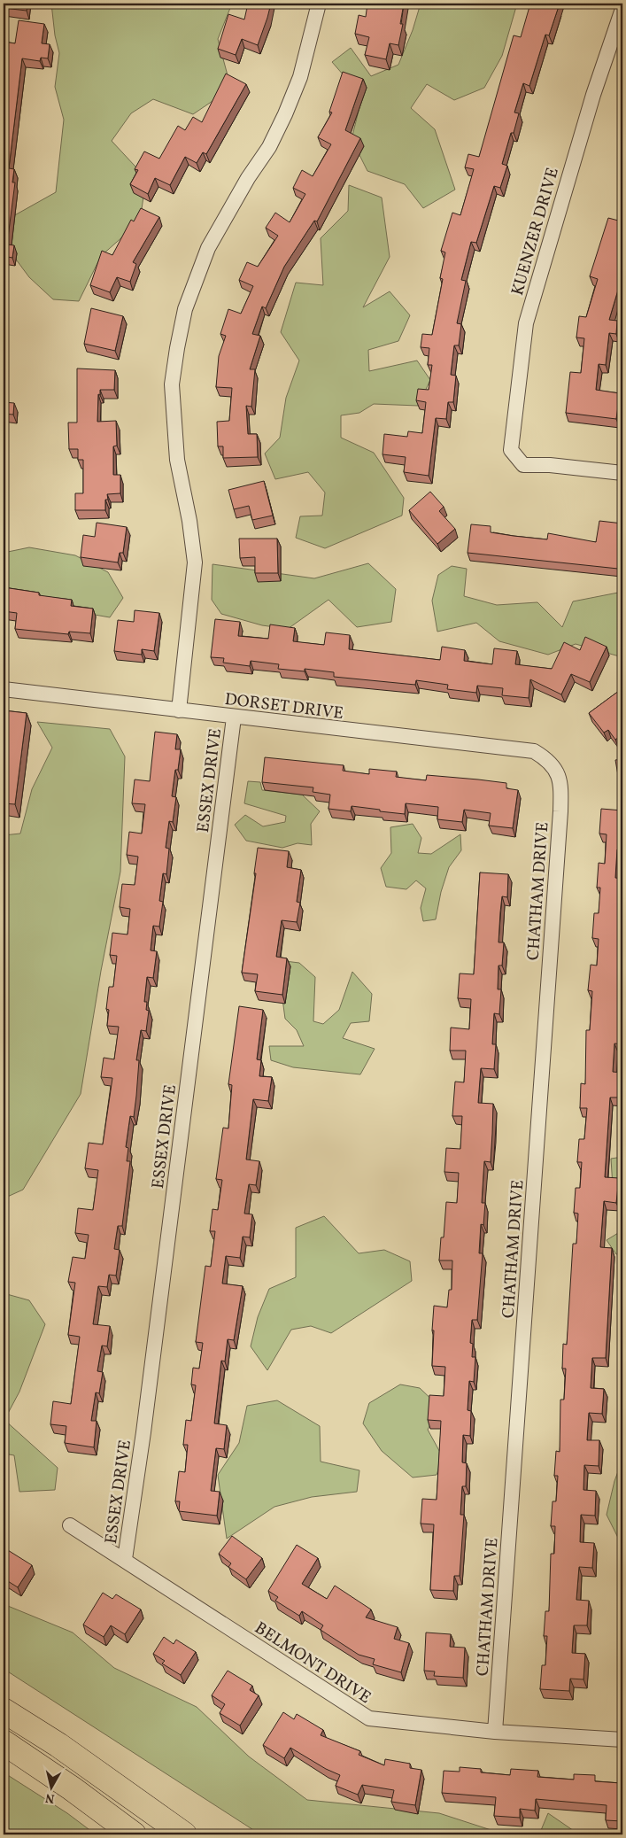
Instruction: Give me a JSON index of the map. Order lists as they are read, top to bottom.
{
  "streets": {
    "street": [
      "KUENZER DRIVE",
      "DORSET DRIVE",
      "ESSEX DRIVE",
      "CHATHAM DRIVE",
      "BELMONT DRIVE"
    ]
  },
  "crossings": [
    ["DORSET DRIVE", "ESSEX DRIVE"],
    ["DORSET DRIVE", "CHATHAM DRIVE"],
    ["ESSEX DRIVE", "BELMONT DRIVE"],
    ["CHATHAM DRIVE", "BELMONT DRIVE"]
  ],
  "north": "bottom"
}
